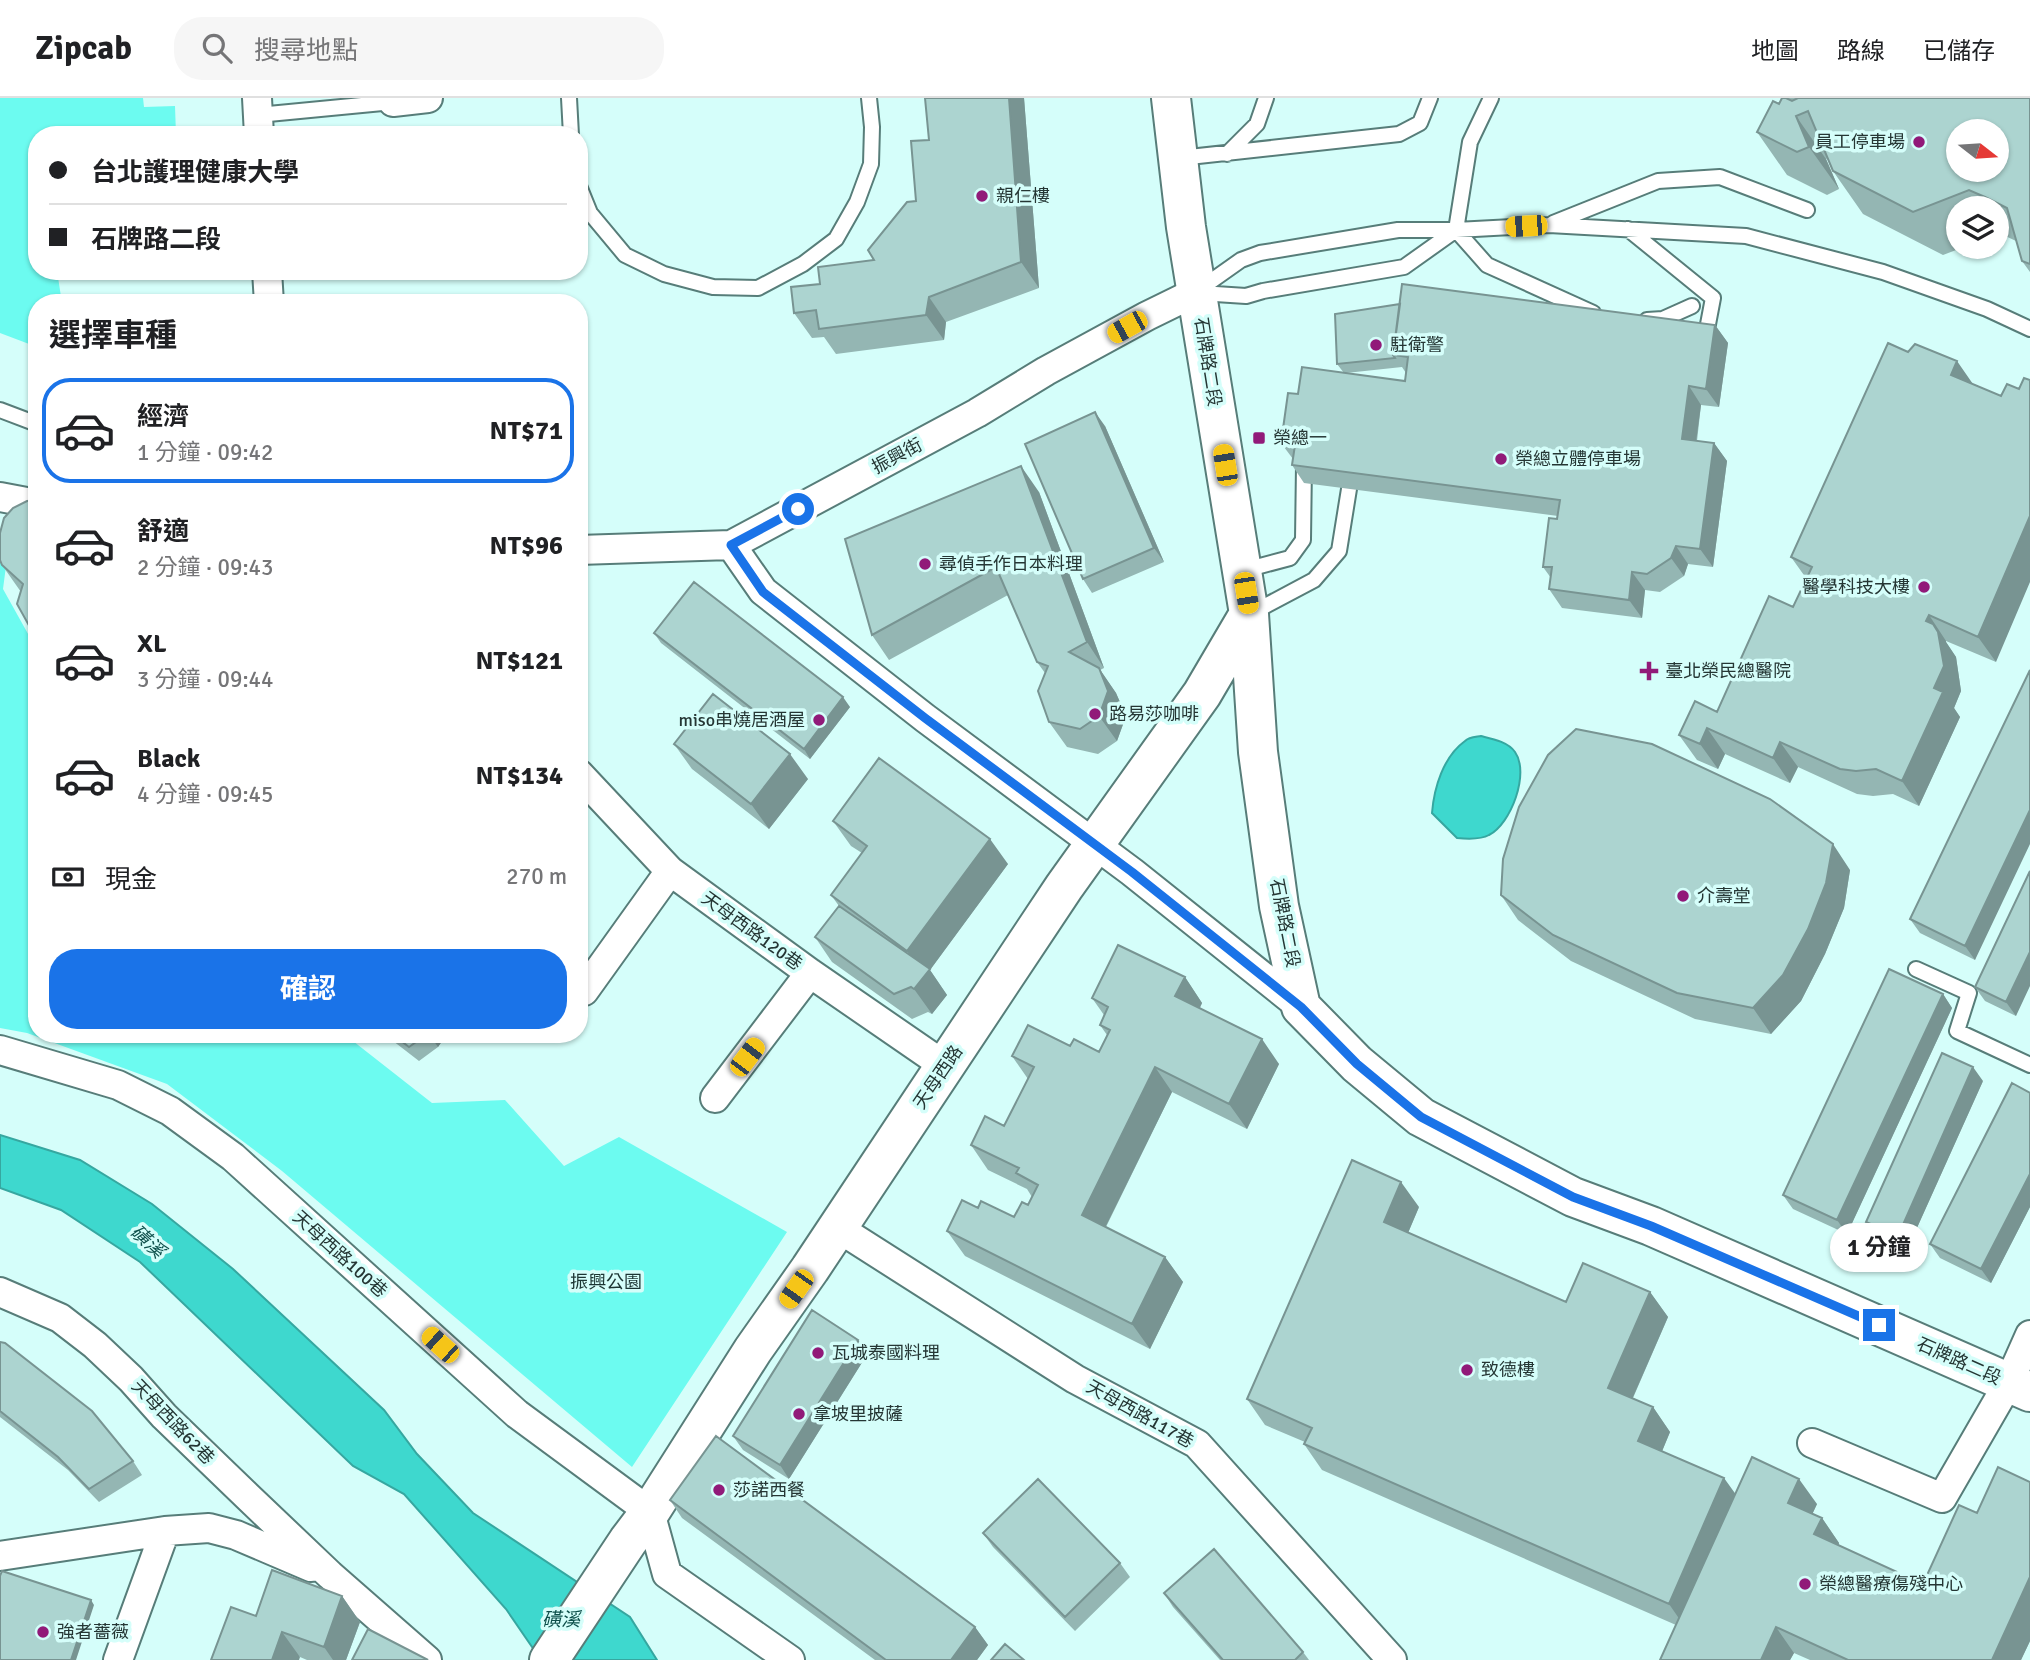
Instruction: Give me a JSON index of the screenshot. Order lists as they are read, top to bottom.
{
  "streets": {
    "street": [
      "石牌路二段",
      "振興街",
      "天母西路120巷",
      "天母西路",
      "天母西路100巷",
      "天母西路117巷",
      "天母西路62巷"
    ]
  },
  "crossings": [
    ["石牌路二段", "振興街"],
    ["石牌路二段", "天母西路"],
    ["天母西路120巷", "天母西路"],
    ["天母西路", "天母西路100巷"],
    ["天母西路", "天母西路117巷"]
  ],
  "water": ["磺溪"],
  "parks": ["振興公園"],
  "places": {
    "other": [
      "員工停車場",
      "親仁樓",
      "駐衛警",
      "榮總立體停車場",
      "尋偵手作日本料理",
      "醫學科技大樓",
      "路易莎咖啡",
      "miso串燒居酒屋",
      "介壽堂",
      "瓦城泰國料理",
      "致德樓",
      "拿坡里披薩",
      "莎諾西餐",
      "榮總醫療傷殘中心",
      "強者薔薇"
    ],
    "transit": ["榮總一"],
    "health": ["臺北榮民總醫院"]
  },
  "north": "right",
  "page": {
    "header": "Zipcab",
    "search": "搜尋地點",
    "nav": ["地圖", "路線", "已儲存"],
    "banner": ["台北護理健康大學", "石牌路二段"],
    "heading": "選擇車種",
    "list": [
      {
        "name": "經濟",
        "note": "1 分鐘 · 09:42",
        "value": "NT$71"
      },
      {
        "name": "舒適",
        "note": "2 分鐘 · 09:43",
        "value": "NT$96"
      },
      {
        "name": "XL",
        "note": "3 分鐘 · 09:44",
        "value": "NT$121"
      },
      {
        "name": "Black",
        "note": "4 分鐘 · 09:45",
        "value": "NT$134"
      }
    ],
    "pay": ["現金", "270 m"],
    "buttons": "確認",
    "bubble": "1 分鐘"
  }
}
